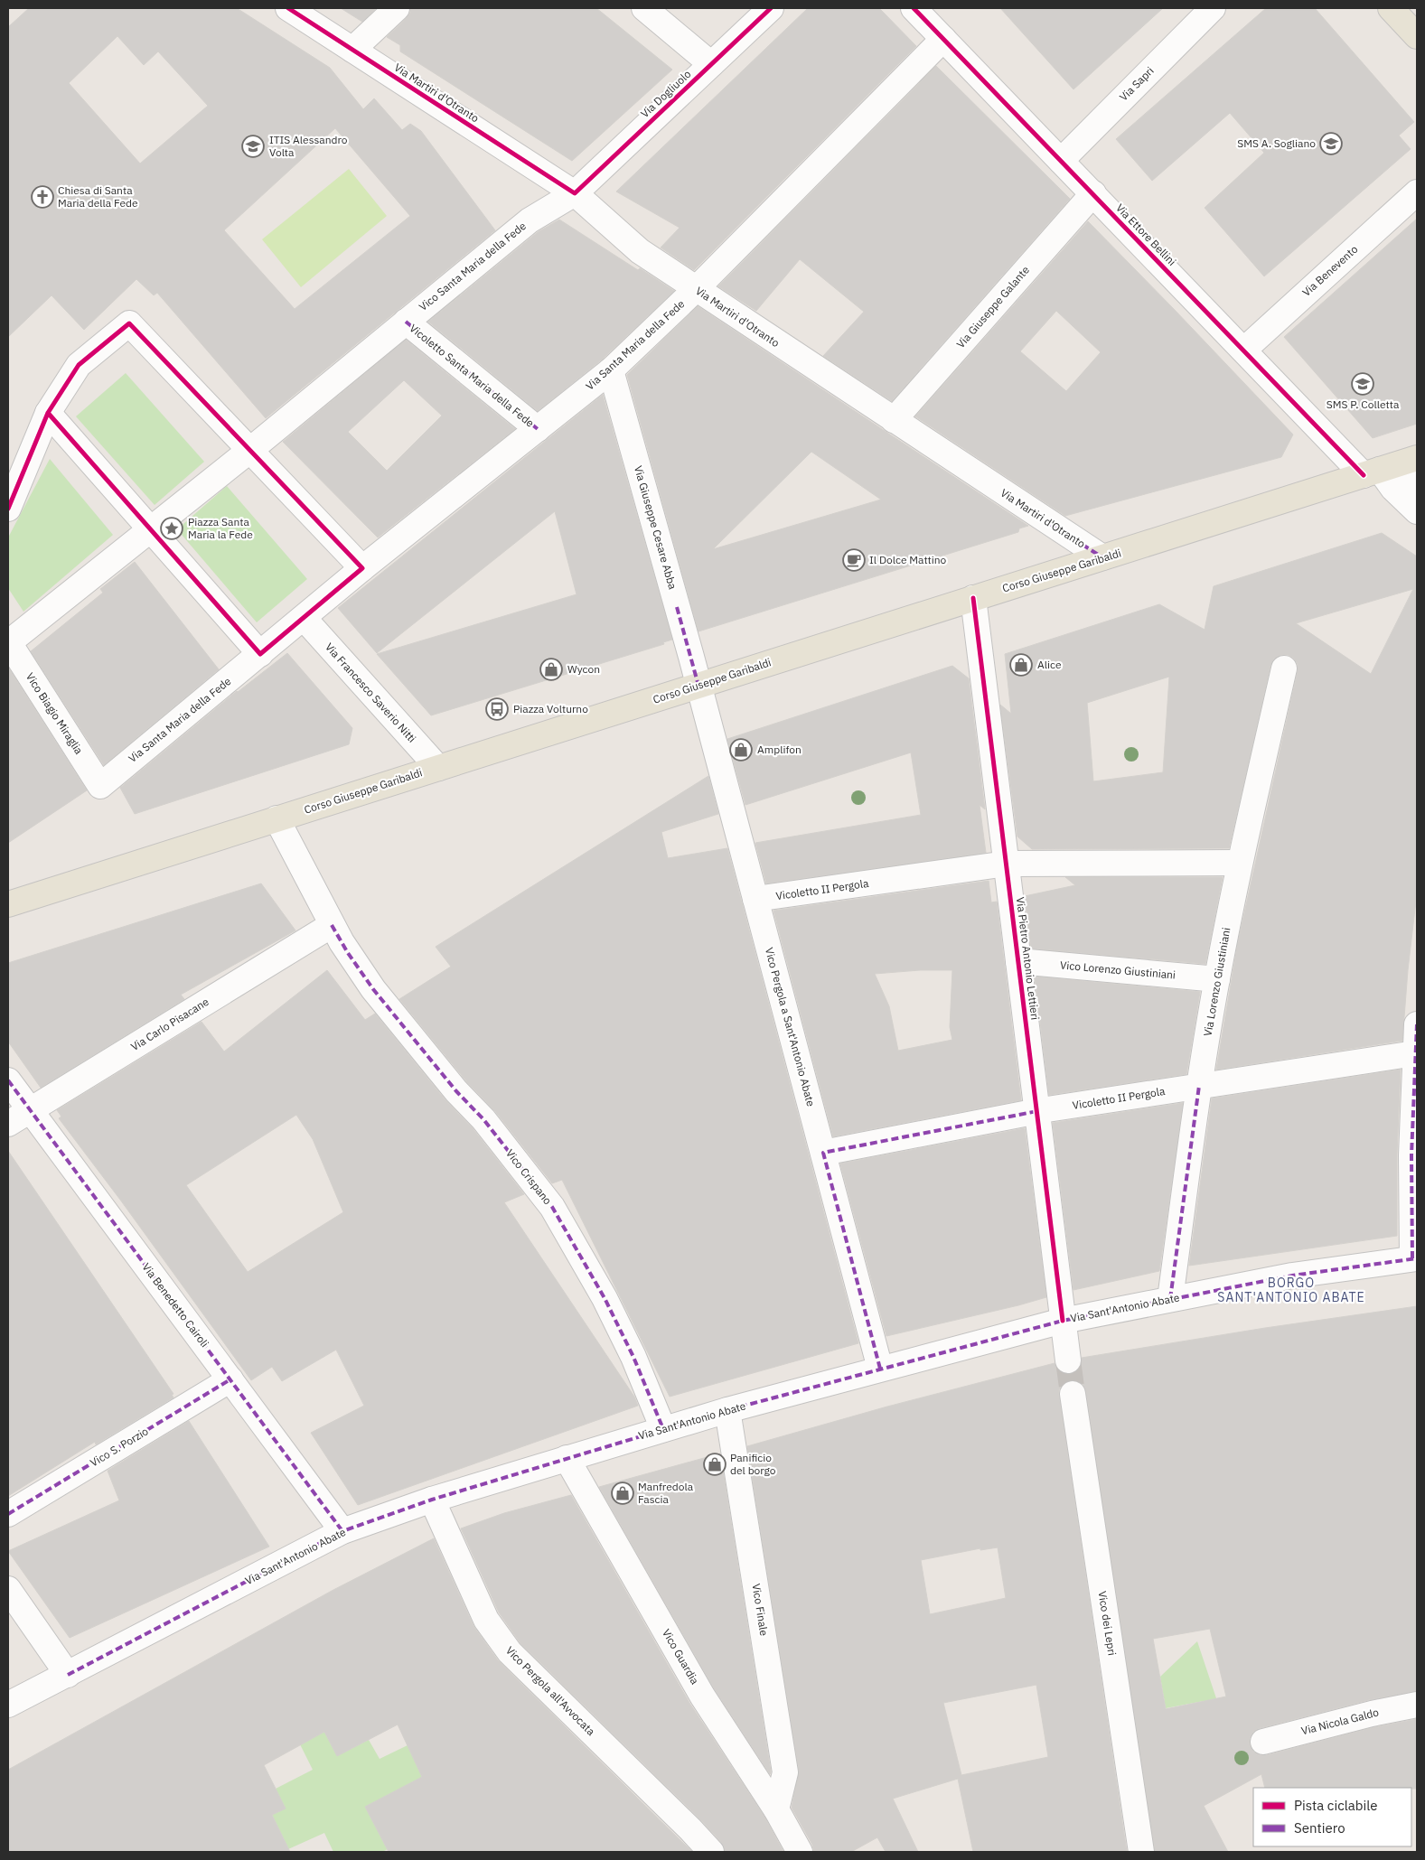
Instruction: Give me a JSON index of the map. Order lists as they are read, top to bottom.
{
  "streets": {
    "main road": ["Corso Giuseppe Garibaldi"],
    "street": [
      "Via Sapri",
      "Via Martiri d'Otranto",
      "Via Dogliuolo",
      "Via Ettore Bellini",
      "Vico Santa Maria della Fede",
      "Via Benevento",
      "Via Giuseppe Galante",
      "Via Santa Maria della Fede",
      "Vicoletto Santa Maria della Fede",
      "Via Giuseppe Cesare Abba",
      "Via Francesco Saverio Nitti",
      "Vico Biagio Miraglia",
      "Vicoletto II Pergola",
      "Via Pietro Antonio Lettieri",
      "Vico Lorenzo Giustiniani",
      "Via Lorenzo Giustiniani",
      "Via Carlo Pisacane",
      "Vico Pergola a Sant'Antonio Abate",
      "Vico Crispano",
      "Via Benedetto Cairoli",
      "Via Sant'Antonio Abate",
      "Vico S. Porzio",
      "Vico Finale",
      "Vico dei Lepri",
      "Vico Guardia",
      "Vico Pergola all'Avvocata",
      "Via Nicola Galdo"
    ]
  },
  "crossings": [
    ["Via Sapri", "Via Ettore Bellini"],
    ["Via Martiri d'Otranto", "Via Dogliuolo"],
    ["Via Martiri d'Otranto", "Vico Santa Maria della Fede"],
    ["Via Martiri d'Otranto", "Via Giuseppe Galante"],
    ["Via Martiri d'Otranto", "Via Santa Maria della Fede"],
    ["Via Martiri d'Otranto", "Corso Giuseppe Garibaldi"],
    ["Via Dogliuolo", "Vico Santa Maria della Fede"],
    ["Via Ettore Bellini", "Via Benevento"],
    ["Via Ettore Bellini", "Via Giuseppe Galante"],
    ["Via Ettore Bellini", "Via Santa Maria della Fede"],
    ["Via Ettore Bellini", "Corso Giuseppe Garibaldi"],
    ["Vico Santa Maria della Fede", "Vicoletto Santa Maria della Fede"],
    ["Vico Santa Maria della Fede", "Vico Biagio Miraglia"],
    ["Via Santa Maria della Fede", "Vicoletto Santa Maria della Fede"],
    ["Via Santa Maria della Fede", "Via Giuseppe Cesare Abba"],
    ["Via Santa Maria della Fede", "Via Francesco Saverio Nitti"],
    ["Via Santa Maria della Fede", "Vico Biagio Miraglia"],
    ["Via Giuseppe Cesare Abba", "Corso Giuseppe Garibaldi"],
    ["Via Giuseppe Cesare Abba", "Vico Pergola a Sant'Antonio Abate"],
    ["Corso Giuseppe Garibaldi", "Via Francesco Saverio Nitti"],
    ["Corso Giuseppe Garibaldi", "Via Pietro Antonio Lettieri"],
    ["Corso Giuseppe Garibaldi", "Vico Pergola a Sant'Antonio Abate"],
    ["Corso Giuseppe Garibaldi", "Vico Crispano"],
    ["Vicoletto II Pergola", "Via Pietro Antonio Lettieri"],
    ["Vicoletto II Pergola", "Via Lorenzo Giustiniani"],
    ["Vicoletto II Pergola", "Vico Pergola a Sant'Antonio Abate"],
    ["Via Pietro Antonio Lettieri", "Vico Lorenzo Giustiniani"],
    ["Via Pietro Antonio Lettieri", "Via Sant'Antonio Abate"],
    ["Vico Lorenzo Giustiniani", "Via Lorenzo Giustiniani"],
    ["Via Lorenzo Giustiniani", "Via Sant'Antonio Abate"],
    ["Via Carlo Pisacane", "Vico Crispano"],
    ["Via Carlo Pisacane", "Via Benedetto Cairoli"],
    ["Vico Pergola a Sant'Antonio Abate", "Via Sant'Antonio Abate"],
    ["Vico Crispano", "Via Sant'Antonio Abate"],
    ["Via Benedetto Cairoli", "Via Sant'Antonio Abate"],
    ["Via Benedetto Cairoli", "Vico S. Porzio"],
    ["Via Sant'Antonio Abate", "Vico Finale"],
    ["Via Sant'Antonio Abate", "Vico Guardia"],
    ["Via Sant'Antonio Abate", "Vico Pergola all'Avvocata"],
    ["Vico Finale", "Vico Guardia"]
  ],
  "districts": ["BORGO SANT'ANTONIO ABATE"],
  "places": {
    "school or university": ["SMS A. Sogliano", "ITIS Alessandro Volta", "SMS P. Colletta"],
    "church": ["Chiesa di Santa Maria della Fede"],
    "place": ["Piazza Santa Maria la Fede"],
    "cafe": ["Il Dolce Mattino"],
    "shop": [
      "Alice",
      "Wycon",
      "Amplifon",
      "Panificio del borgo",
      "Manfredola Fascia"
    ],
    "bus stop": ["Piazza Volturno"]
  },
  "legend": ["Pista ciclabile", "Sentiero"]
}
